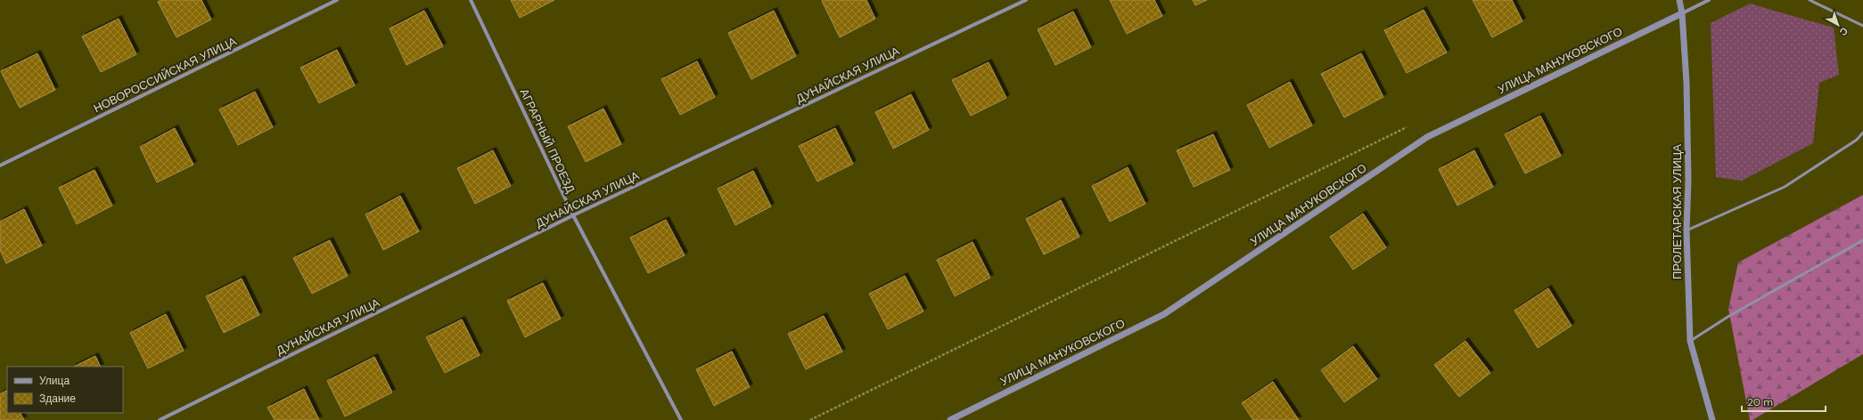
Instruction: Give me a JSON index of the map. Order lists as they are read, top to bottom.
{
  "streets": {
    "street": [
      "УЛИЦА МАНУКОВСКОГО",
      "НОВОРОССИЙСКАЯ УЛИЦА",
      "ДУНАЙСКАЯ УЛИЦА",
      "АГРАРНЫЙ ПРОЕЗД",
      "ПРОЛЕТАРСКАЯ УЛИЦА"
    ]
  },
  "crossings": [
    ["УЛИЦА МАНУКОВСКОГО", "ПРОЛЕТАРСКАЯ УЛИЦА"],
    ["ДУНАЙСКАЯ УЛИЦА", "АГРАРНЫЙ ПРОЕЗД"]
  ],
  "legend": ["Улица", "Здание"],
  "scale_bar": "20 m",
  "north": "bottom right"
}
